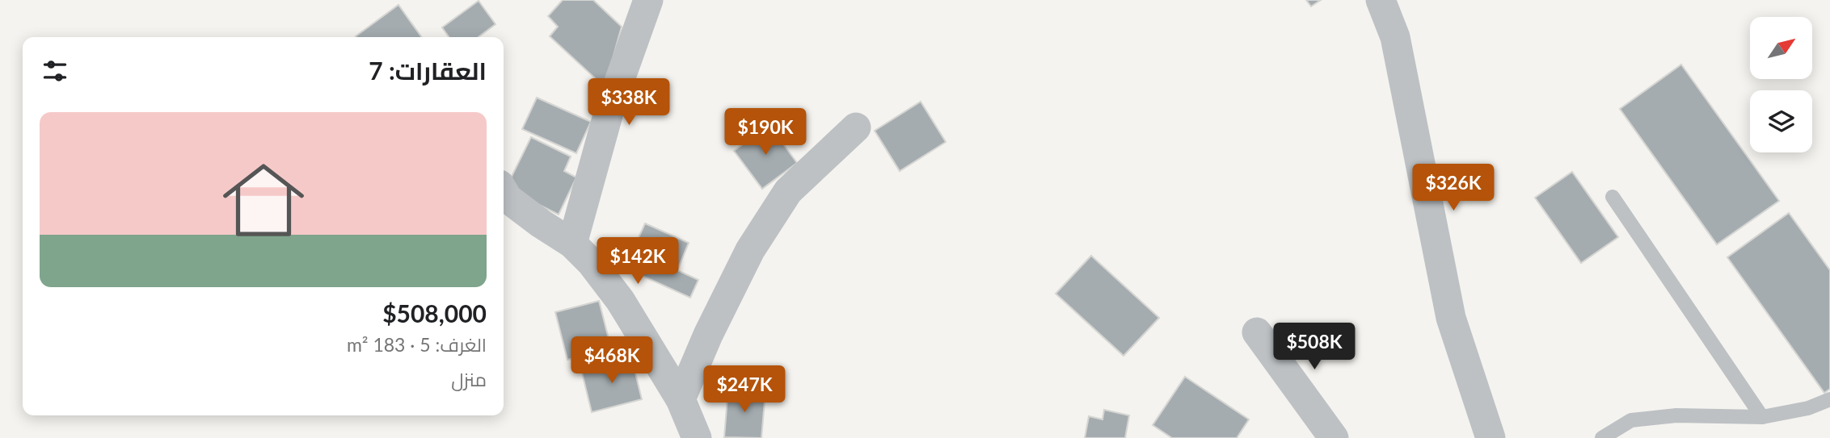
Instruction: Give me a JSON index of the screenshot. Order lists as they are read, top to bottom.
{
  "north": "top right",
  "page": {
    "heading": "العقارات: 7",
    "price": [
      "$338K",
      "$190K",
      "$326K",
      "$142K",
      "$508K",
      "$468K",
      "$247K"
    ],
    "list": [
      {
        "name": "$508,000",
        "note": "الغرف: 5 · 183 m² · منزل"
      }
    ]
  }
}
